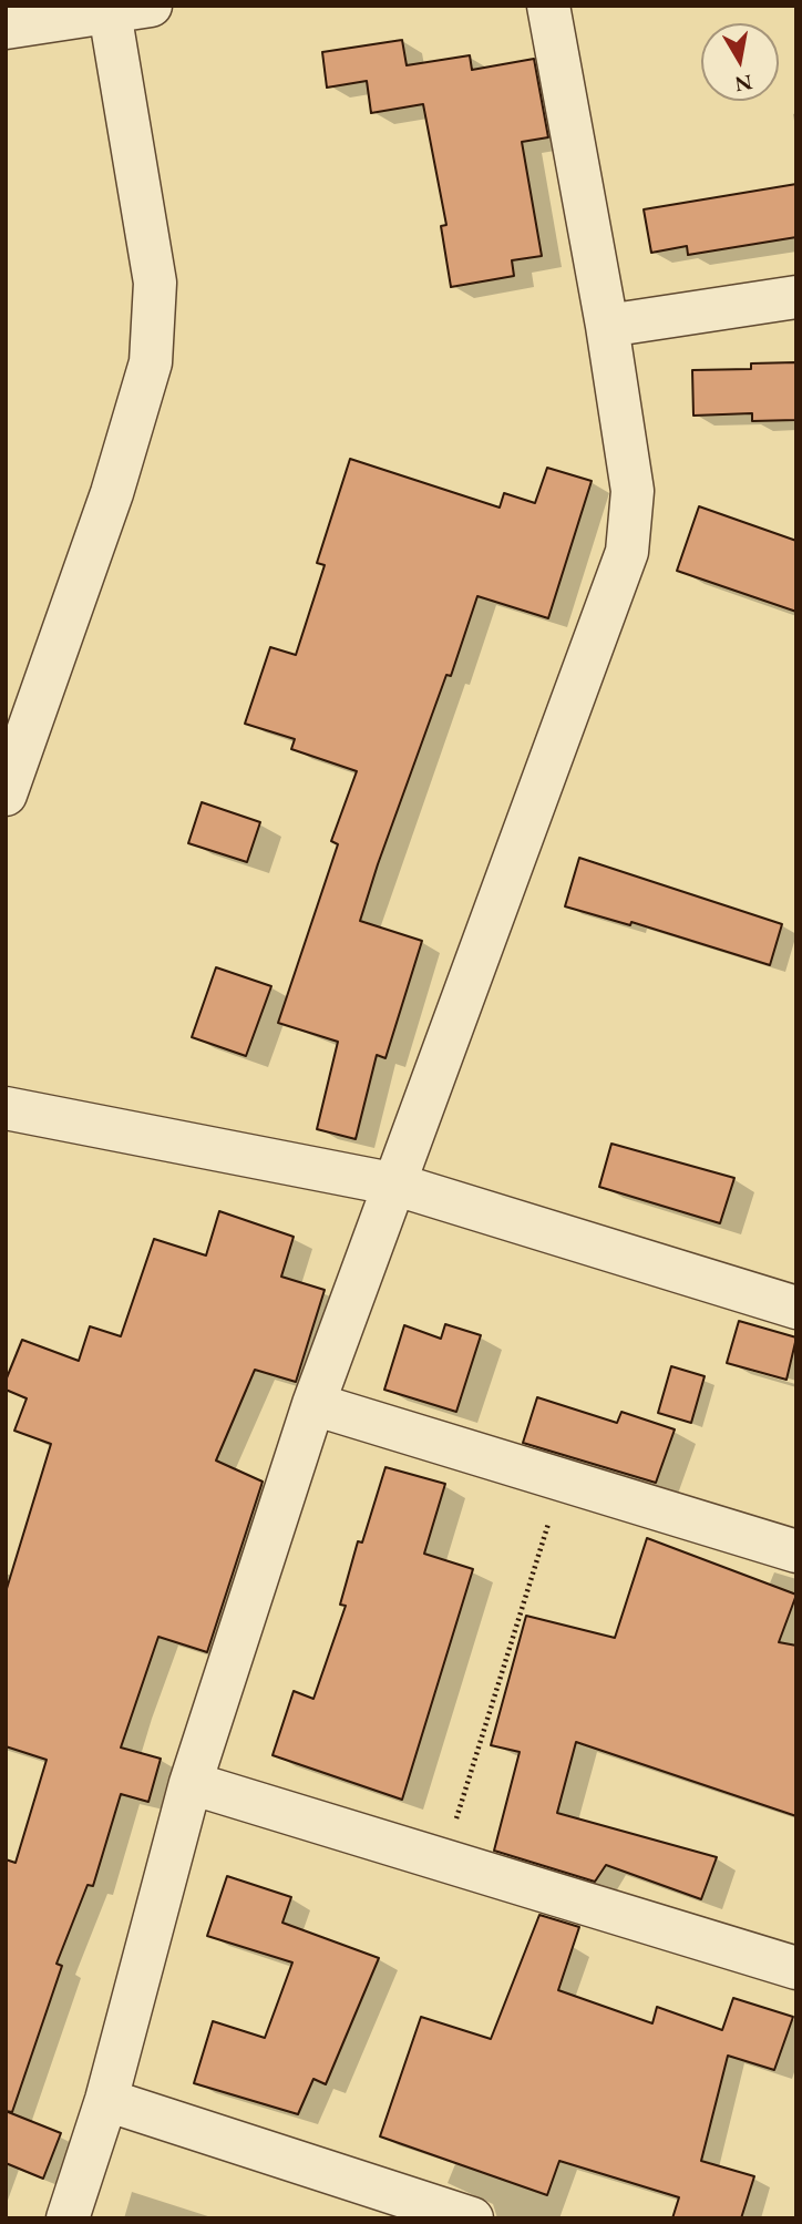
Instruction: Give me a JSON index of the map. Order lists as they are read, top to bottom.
{
  "north": "bottom"
}
